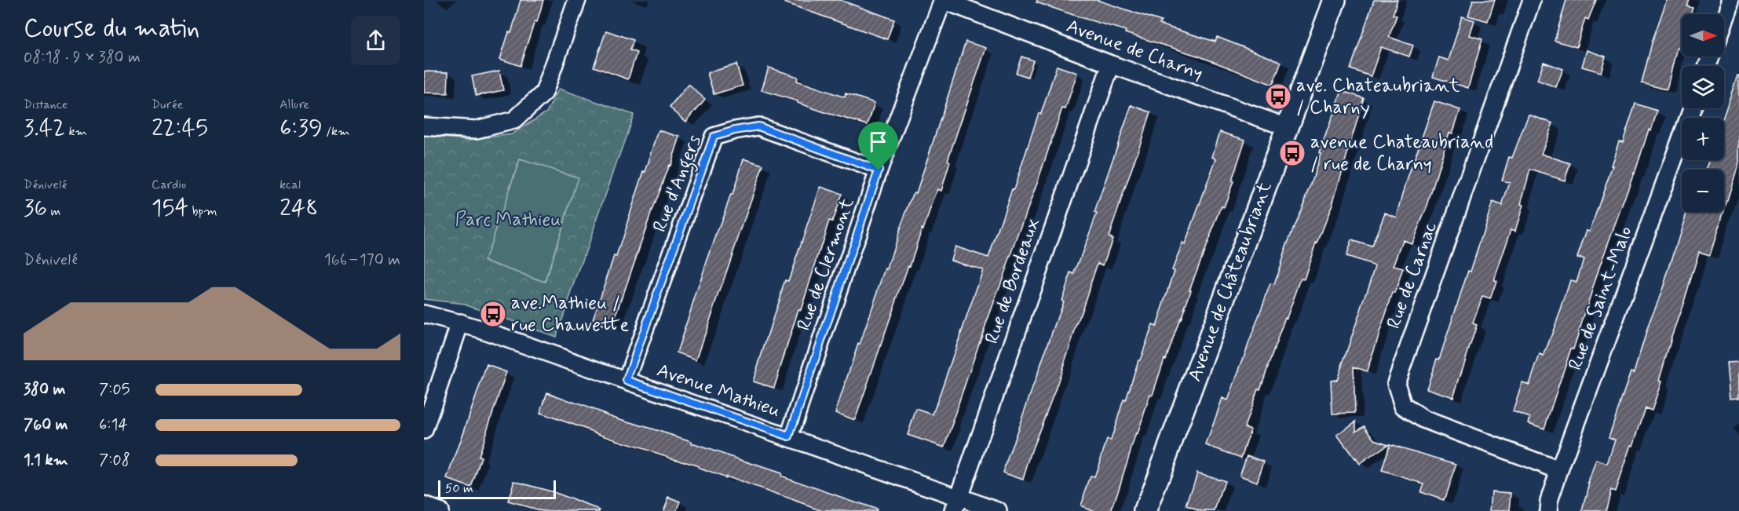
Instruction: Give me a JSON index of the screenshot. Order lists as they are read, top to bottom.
{
  "streets": {
    "street": [
      "Avenue de Charny",
      "Rue d'Angers",
      "Rue de Clermont",
      "Rue de Carnac",
      "Rue de Bordeaux",
      "Avenue de Châteaubriant",
      "Rue de Saint-Malo",
      "Avenue Mathieu"
    ]
  },
  "crossings": [
    ["Avenue de Charny", "Rue de Clermont"],
    ["Avenue de Charny", "Rue de Bordeaux"],
    ["Avenue de Charny", "Avenue de Châteaubriant"],
    ["Rue d'Angers", "Rue de Clermont"],
    ["Rue d'Angers", "Avenue Mathieu"],
    ["Rue de Clermont", "Avenue Mathieu"],
    ["Rue de Carnac", "Rue de Saint-Malo"],
    ["Rue de Bordeaux", "Avenue Mathieu"]
  ],
  "parks": ["Parc Mathieu"],
  "places": {
    "bus stop": ["ave. Chateaubriant / Charny", "avenue Chateaubriand / rue de Charny", "ave.Mathieu / rue Chauvette"]
  },
  "scale_bar": "50 m",
  "north": "right",
  "page": {
    "heading": ["Course du matin", "08:18 · 9 × 380 m"],
    "map_buttons": ["+", "−"],
    "stats": [
      ["Distance", "3.42 km"],
      ["Durée", "22:45"],
      ["Allure", "6:39 /km"],
      ["Dénivelé", "36 m"],
      ["Cardio", "154 bpm"],
      ["kcal", "248"]
    ],
    "chart": ["Dénivelé", "166–170 m"],
    "list": [
      {
        "name": "380 m",
        "note": "7:05"
      },
      {
        "name": "760 m",
        "note": "6:14"
      },
      {
        "name": "1.1 km",
        "note": "7:08"
      }
    ],
    "scale": "50 m"
  }
}
